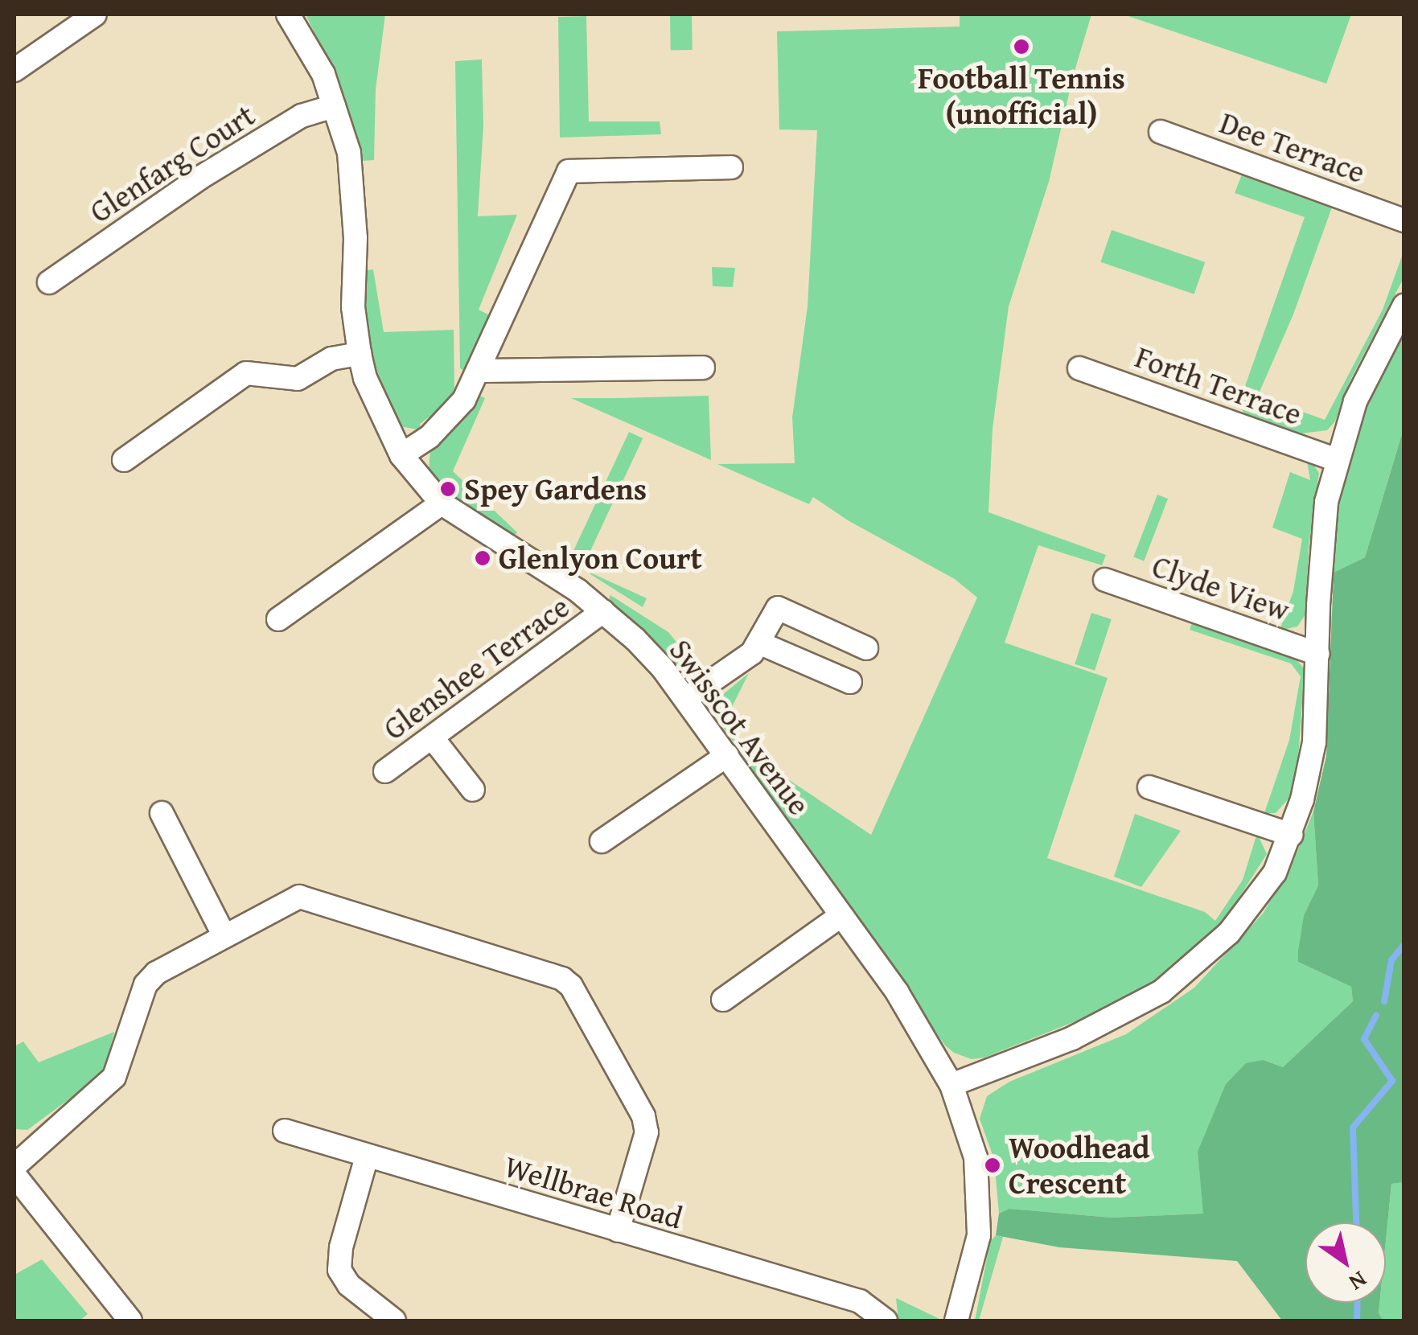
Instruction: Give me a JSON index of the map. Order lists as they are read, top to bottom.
{
  "streets": {
    "street": [
      "Dee Terrace",
      "Glenfarg Court",
      "Forth Terrace",
      "Clyde View",
      "Glenshee Terrace",
      "Swisscot Avenue",
      "Wellbrae Road"
    ]
  },
  "crossings": [
    ["Glenfarg Court", "Swisscot Avenue"],
    ["Glenshee Terrace", "Swisscot Avenue"]
  ],
  "places": [
    "Football Tennis (unofficial)",
    "Spey Gardens",
    "Glenlyon Court",
    "Woodhead Crescent"
  ],
  "north": "bottom right"
}
